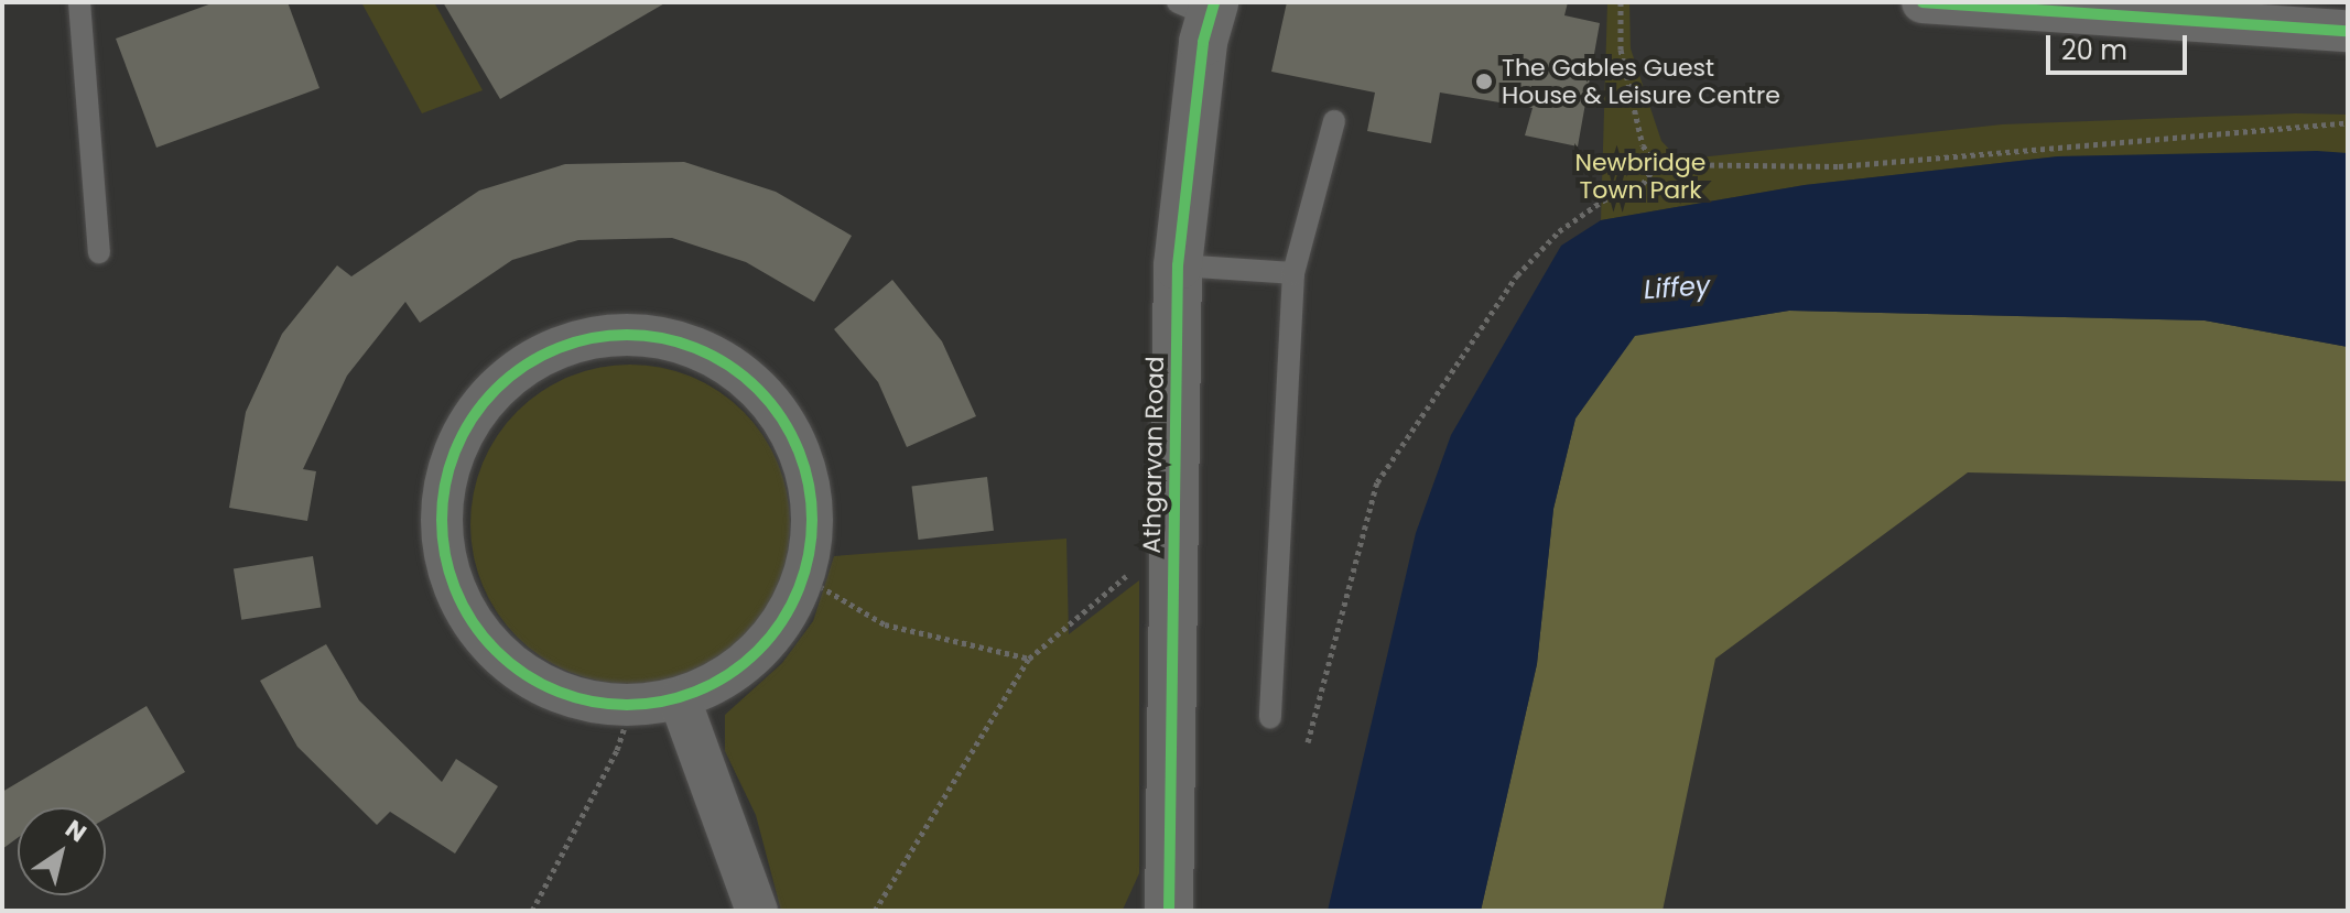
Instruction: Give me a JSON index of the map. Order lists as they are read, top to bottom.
{
  "streets": {
    "main road": ["Athgarvan Road"]
  },
  "water": ["Liffey"],
  "parks": ["Newbridge Town Park"],
  "places": ["The Gables Guest House & Leisure Centre"],
  "scale_bar": "20 m",
  "north": "top right"
}
